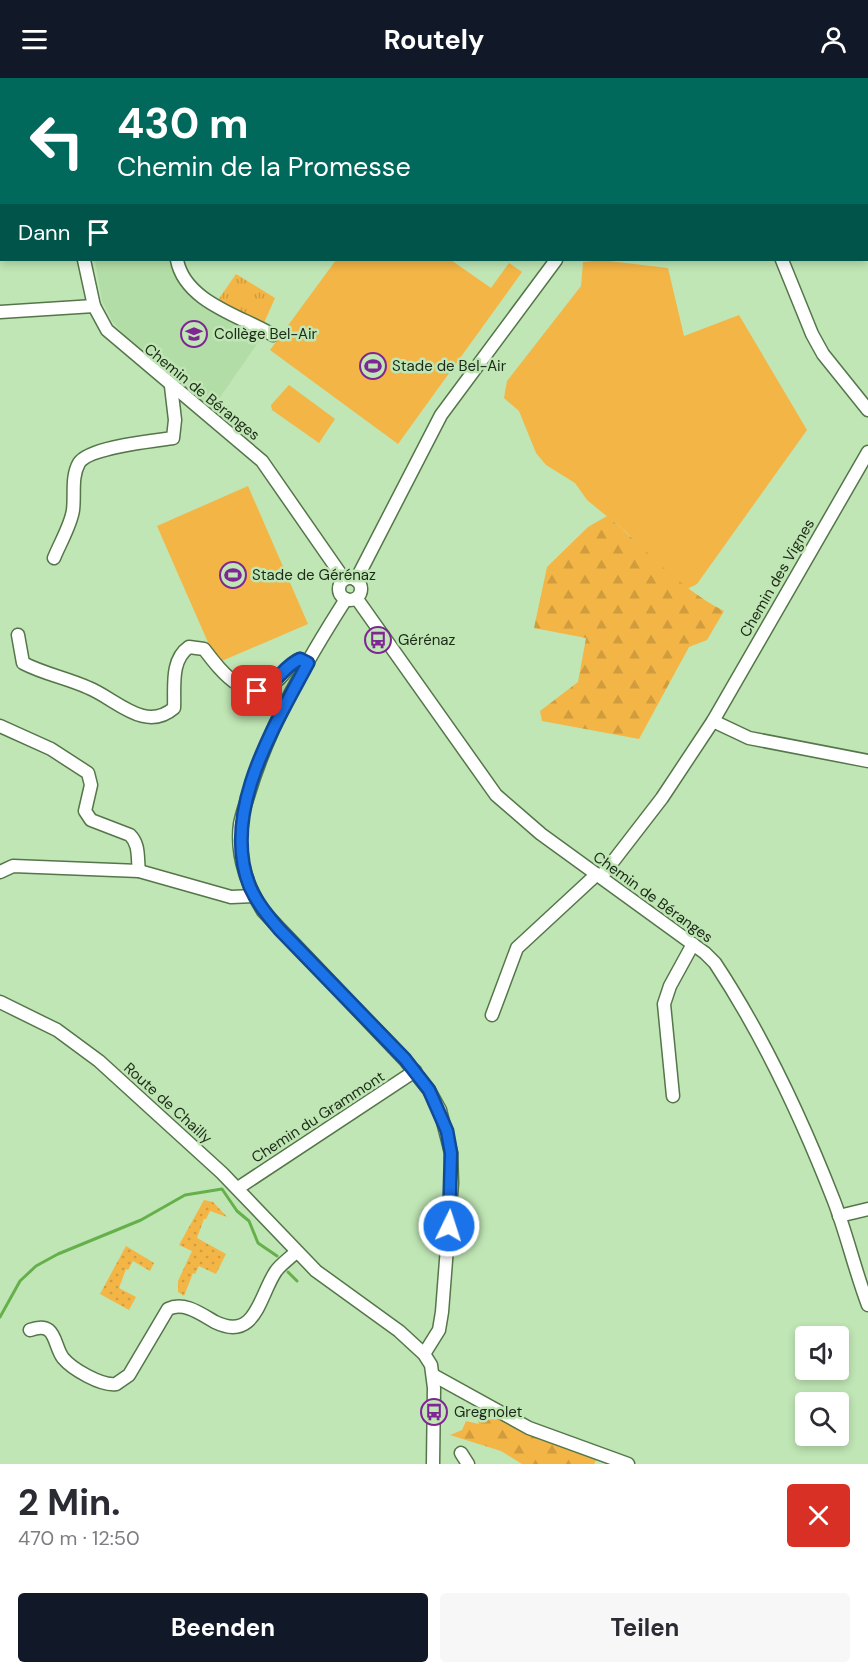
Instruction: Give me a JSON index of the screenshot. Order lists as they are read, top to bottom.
{
  "streets": {
    "street": [
      "Chemin de Béranges",
      "Chemin des Vignes",
      "Route de Chailly",
      "Chemin du Grammont"
    ]
  },
  "crossings": [
    ["Chemin de Béranges", "Chemin des Vignes"],
    ["Route de Chailly", "Chemin du Grammont"]
  ],
  "places": {
    "school or university": ["Collège Bel-Air"],
    "sports": ["Stade de Bel-Air", "Stade de Gérénaz"],
    "bus stop": ["Gérénaz", "Gregnolet"]
  },
  "page": {
    "header": "Routely",
    "turn": ["430 m", "Chemin de la Promesse"],
    "then": "Dann",
    "heading": ["2 Min.", "470 m · 12:50"],
    "buttons": ["Beenden", "Teilen"]
  }
}
